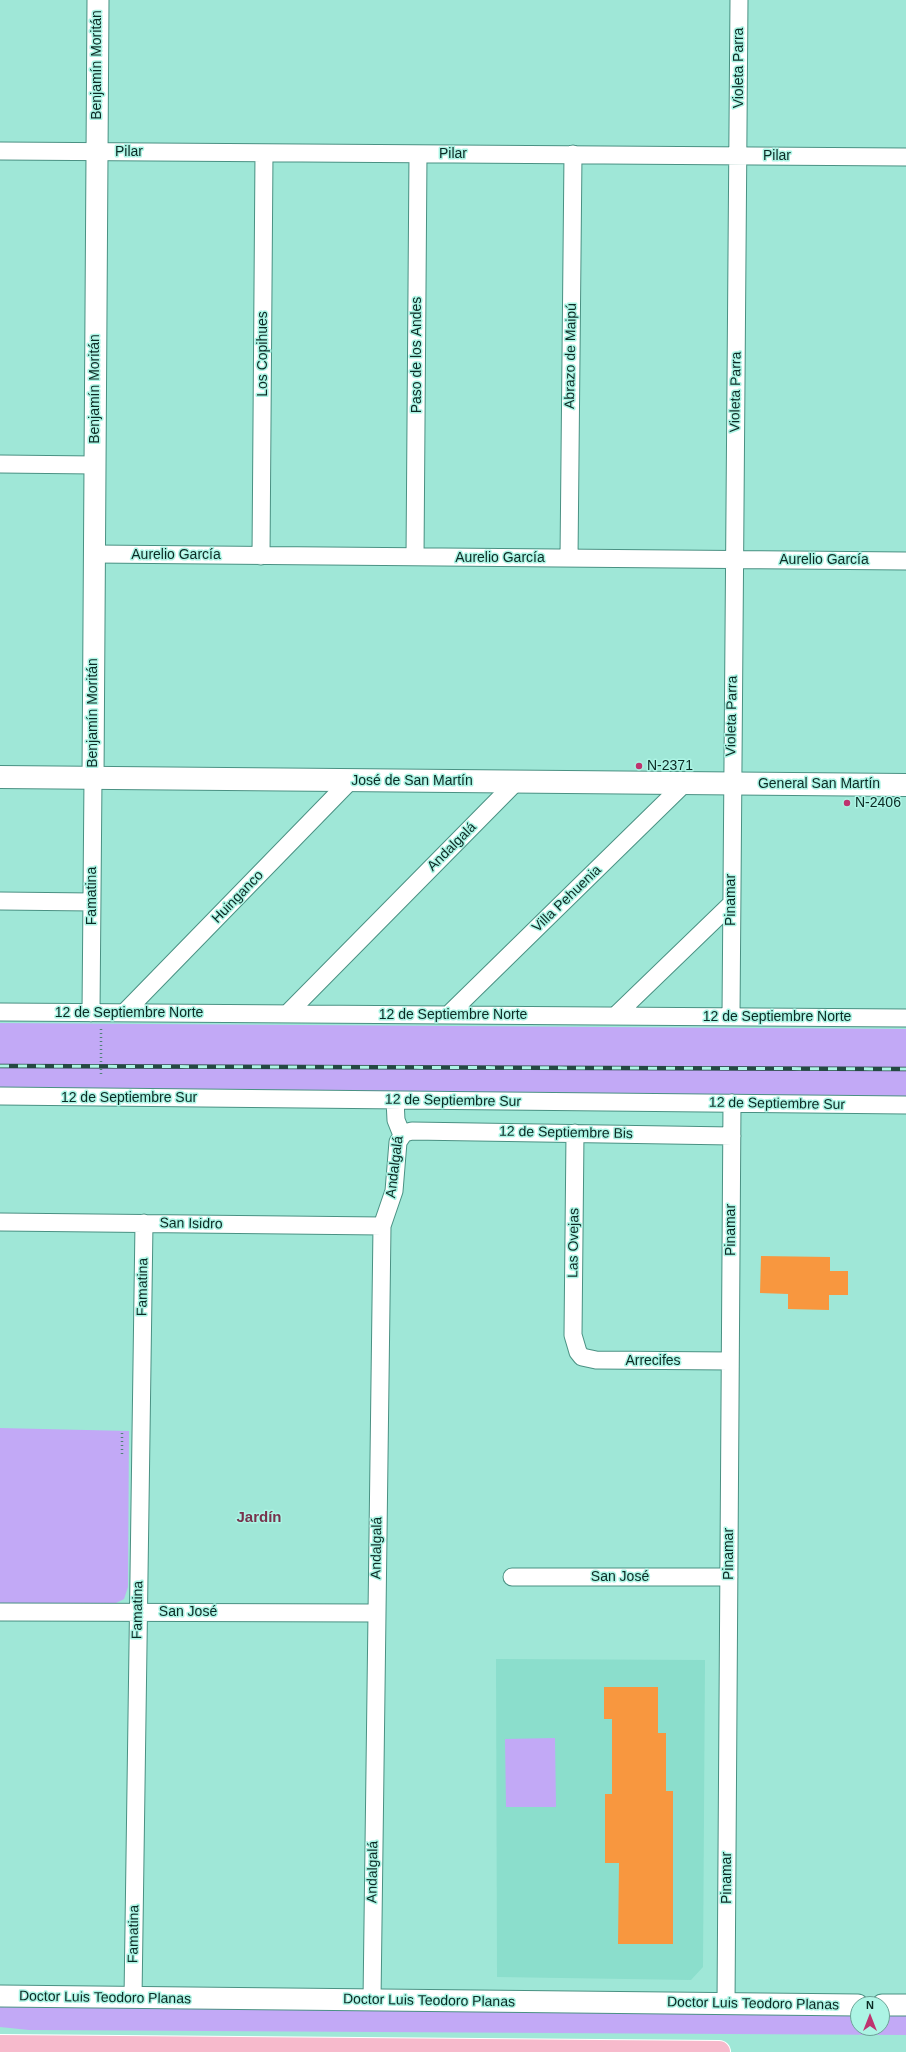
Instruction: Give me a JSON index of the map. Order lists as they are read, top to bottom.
{
  "streets": {
    "main road": ["José de San Martín", "General San Martín"],
    "street": [
      "Benjamín Moritán",
      "Violeta Parra",
      "Pilar",
      "Los Copihues",
      "Paso de los Andes",
      "Abrazo de Maipú",
      "Aurelio García",
      "Andalgalá",
      "Famatina",
      "Huinganco",
      "Villa Pehuenia",
      "Pinamar",
      "12 de Septiembre Norte",
      "12 de Septiembre Sur",
      "12 de Septiembre Bis",
      "San Isidro",
      "Las Ovejas",
      "Arrecifes",
      "San José",
      "Doctor Luis Teodoro Planas"
    ]
  },
  "crossings": [
    ["Benjamín Moritán", "Pilar"],
    ["Benjamín Moritán", "Aurelio García"],
    ["Benjamín Moritán", "José de San Martín"],
    ["Benjamín Moritán", "Famatina"],
    ["Violeta Parra", "Pilar"],
    ["Violeta Parra", "Aurelio García"],
    ["Violeta Parra", "José de San Martín"],
    ["Violeta Parra", "General San Martín"],
    ["Violeta Parra", "Pinamar"],
    ["Pilar", "Los Copihues"],
    ["Pilar", "Paso de los Andes"],
    ["Pilar", "Abrazo de Maipú"],
    ["Los Copihues", "Aurelio García"],
    ["Paso de los Andes", "Aurelio García"],
    ["Abrazo de Maipú", "Aurelio García"],
    ["José de San Martín", "General San Martín"],
    ["José de San Martín", "Andalgalá"],
    ["José de San Martín", "Famatina"],
    ["José de San Martín", "Huinganco"],
    ["José de San Martín", "Villa Pehuenia"],
    ["José de San Martín", "Pinamar"],
    ["General San Martín", "Pinamar"],
    ["Andalgalá", "12 de Septiembre Norte"],
    ["Andalgalá", "12 de Septiembre Sur"],
    ["Andalgalá", "12 de Septiembre Bis"],
    ["Andalgalá", "San Isidro"],
    ["Andalgalá", "San José"],
    ["Andalgalá", "Doctor Luis Teodoro Planas"],
    ["Famatina", "12 de Septiembre Norte"],
    ["Famatina", "San Isidro"],
    ["Famatina", "San José"],
    ["Famatina", "Doctor Luis Teodoro Planas"],
    ["Huinganco", "12 de Septiembre Norte"],
    ["Villa Pehuenia", "12 de Septiembre Norte"],
    ["Pinamar", "12 de Septiembre Norte"],
    ["Pinamar", "12 de Septiembre Sur"],
    ["Pinamar", "12 de Septiembre Bis"],
    ["Pinamar", "Arrecifes"],
    ["Pinamar", "San José"],
    ["Pinamar", "Doctor Luis Teodoro Planas"],
    ["12 de Septiembre Bis", "Las Ovejas"],
    ["Las Ovejas", "Arrecifes"]
  ],
  "districts": ["Jardín"],
  "places": ["N-2371", "N-2406"],
  "north": "top"
}
